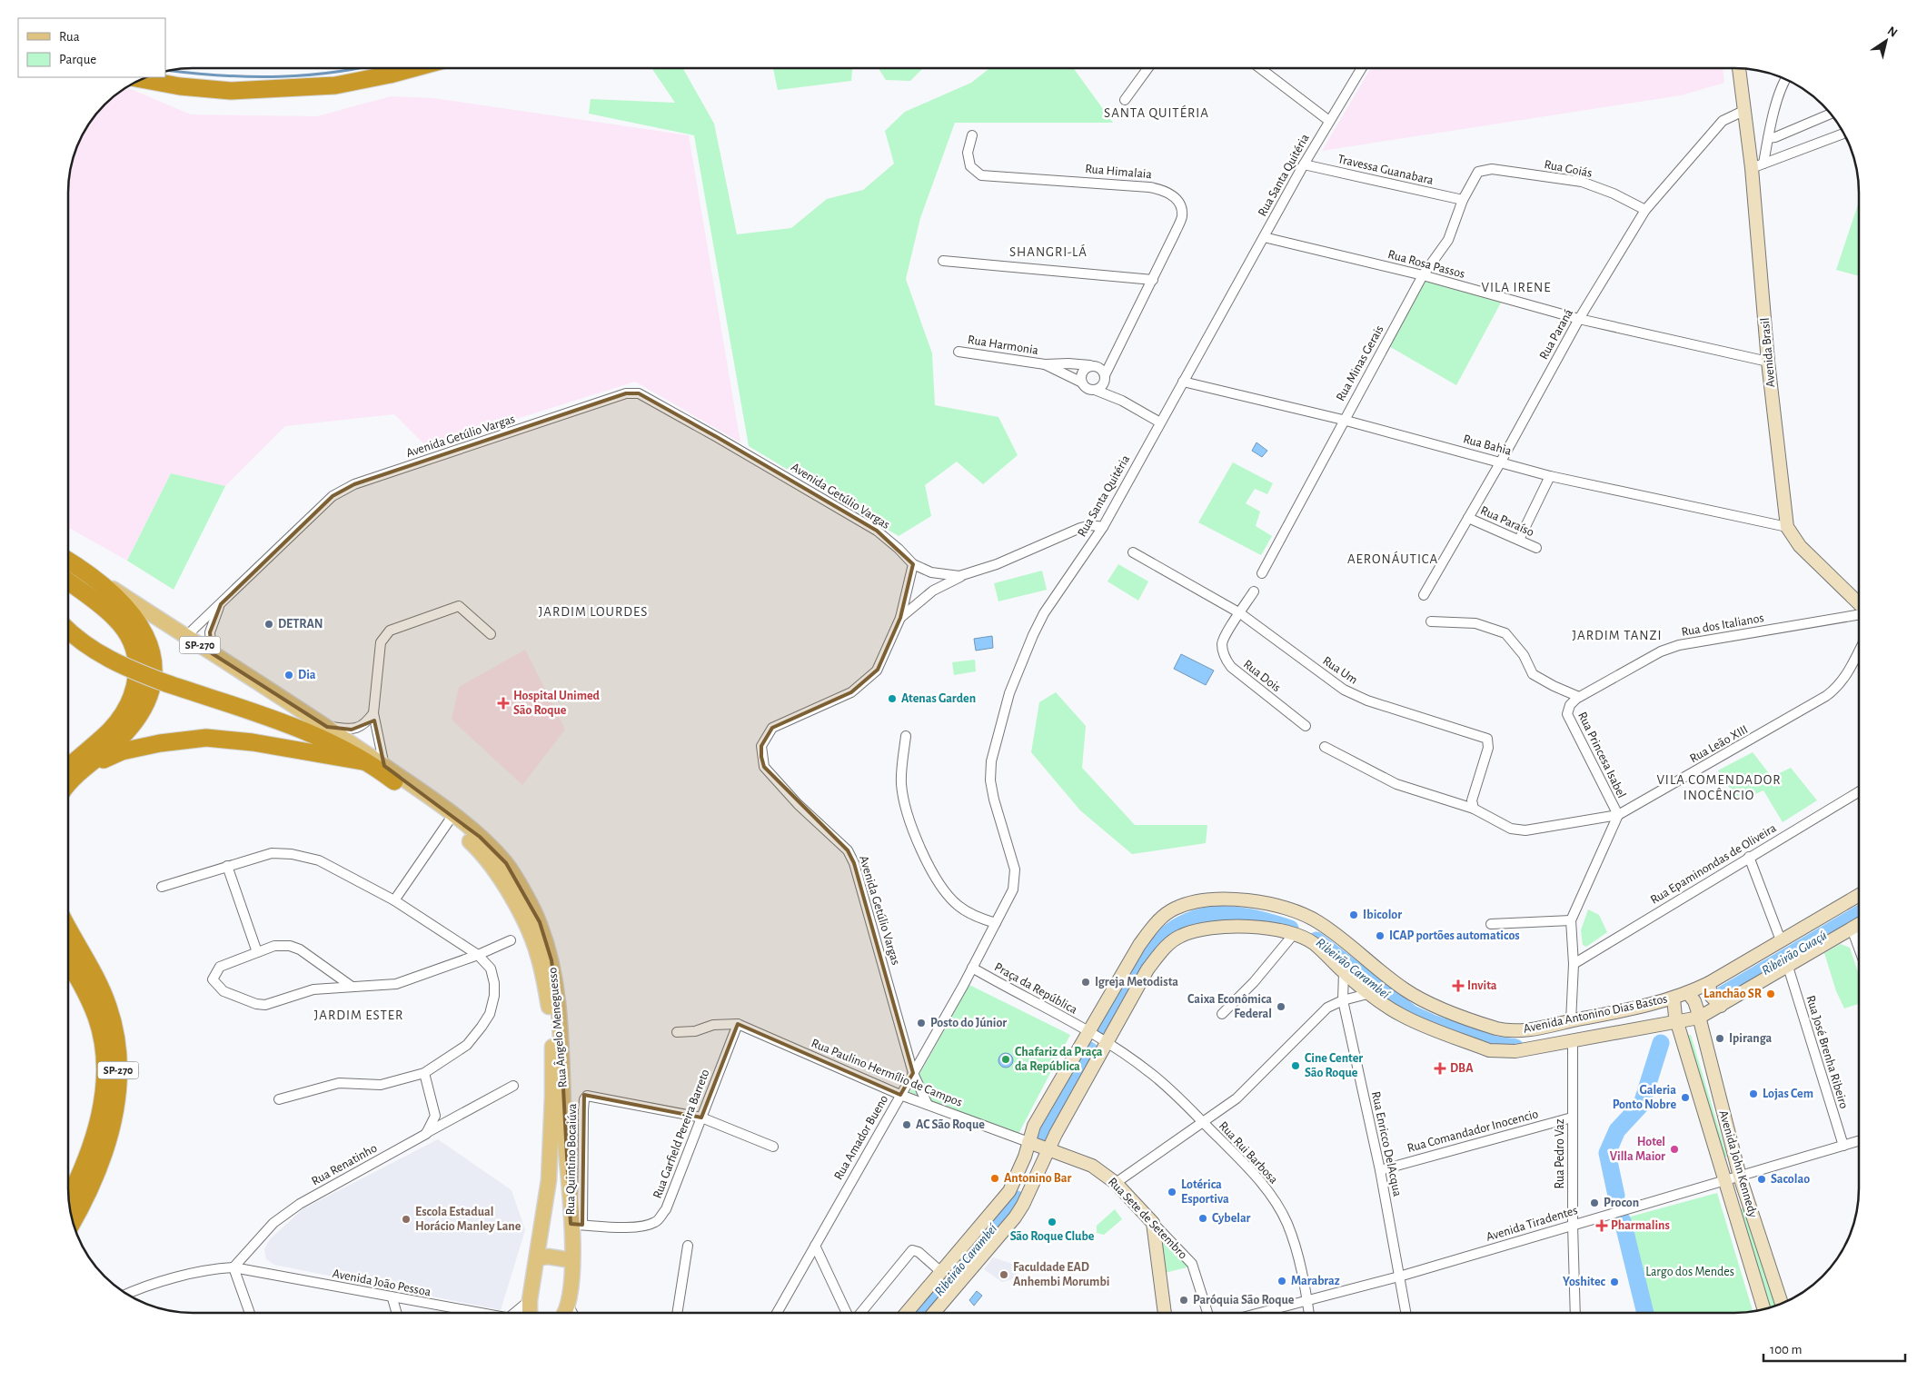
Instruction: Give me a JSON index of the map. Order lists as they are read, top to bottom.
{
  "streets": {
    "highway": ["SP-270"],
    "main road": [
      "Avenida Brasil",
      "Avenida Antonino Dias Bastos",
      "Rua Ângelo Meneguesso",
      "Avenida John Kennedy",
      "Rua Sete de Setembro"
    ],
    "street": [
      "Rua Goiás",
      "Travessa Guanabara",
      "Rua Himalaia",
      "Rua Santa Quitéria",
      "Rua Rosa Passos",
      "Rua Paraná",
      "Rua Harmonia",
      "Rua Minas Gerais",
      "Avenida Getúlio Vargas",
      "Rua Bahia",
      "Rua Paraíso",
      "Rua dos Italianos",
      "Rua Um",
      "Rua Dois",
      "Rua Leão XIII",
      "Rua Princesa Isabel",
      "Rua Epaminondas de Oliveira",
      "Praça da República",
      "Rua José Brenha Ribeiro",
      "Rua Paulino Hermílio de Campos",
      "Rua Comandador Inocencio",
      "Rua Garfield Pereira Barreto",
      "Rua Amador Bueno",
      "Rua Enricco DelAcqua",
      "Rua Rui Barbosa",
      "Rua Pedro Vaz",
      "Rua Quintino Bocaiúva",
      "Rua Renatinho",
      "Avenida Tiradentes",
      "Avenida João Pessoa"
    ]
  },
  "crossings": [
    ["Rua Goiás", "Rua Paraná"],
    ["Rua Goiás", "Rua Minas Gerais"],
    ["Travessa Guanabara", "Rua Santa Quitéria"],
    ["Travessa Guanabara", "Rua Minas Gerais"],
    ["Rua Himalaia", "Rua Harmonia"],
    ["Rua Santa Quitéria", "Rua Rosa Passos"],
    ["Rua Santa Quitéria", "Rua Bahia"],
    ["Rua Santa Quitéria", "Praça da República"],
    ["Rua Santa Quitéria", "Rua Amador Bueno"],
    ["Rua Rosa Passos", "Rua Paraná"],
    ["Rua Rosa Passos", "Avenida Brasil"],
    ["Rua Rosa Passos", "Rua Minas Gerais"],
    ["Rua Paraná", "Avenida Brasil"],
    ["Rua Paraná", "Rua Bahia"],
    ["Rua Paraná", "Rua Paraíso"],
    ["Avenida Brasil", "Rua Bahia"],
    ["Rua Minas Gerais", "Rua Bahia"],
    ["Avenida Getúlio Vargas", "SP-270"],
    ["Avenida Getúlio Vargas", "Rua Paulino Hermílio de Campos"],
    ["Avenida Getúlio Vargas", "Rua Amador Bueno"],
    ["Rua dos Italianos", "Rua Princesa Isabel"],
    ["SP-270", "Rua Ângelo Meneguesso"],
    ["Rua Um", "Rua Dois"],
    ["Rua Um", "Rua Leão XIII"],
    ["Rua Leão XIII", "Rua Princesa Isabel"],
    ["Praça da República", "Avenida Antonino Dias Bastos"],
    ["Praça da República", "Rua Amador Bueno"],
    ["Praça da República", "Rua Rui Barbosa"],
    ["Avenida Antonino Dias Bastos", "Rua José Brenha Ribeiro"],
    ["Avenida Antonino Dias Bastos", "Rua Paulino Hermílio de Campos"],
    ["Avenida Antonino Dias Bastos", "Rua Enricco DelAcqua"],
    ["Avenida Antonino Dias Bastos", "Rua Rui Barbosa"],
    ["Avenida Antonino Dias Bastos", "Rua Pedro Vaz"],
    ["Avenida Antonino Dias Bastos", "Avenida John Kennedy"],
    ["Avenida Antonino Dias Bastos", "Rua Sete de Setembro"],
    ["Rua Ângelo Meneguesso", "Rua Garfield Pereira Barreto"],
    ["Rua Ângelo Meneguesso", "Rua Quintino Bocaiúva"],
    ["Rua José Brenha Ribeiro", "Avenida Tiradentes"],
    ["Rua Paulino Hermílio de Campos", "Rua Garfield Pereira Barreto"],
    ["Rua Paulino Hermílio de Campos", "Rua Amador Bueno"],
    ["Rua Comandador Inocencio", "Rua Enricco DelAcqua"],
    ["Rua Comandador Inocencio", "Rua Pedro Vaz"],
    ["Rua Garfield Pereira Barreto", "Rua Quintino Bocaiúva"],
    ["Rua Enricco DelAcqua", "Avenida Tiradentes"],
    ["Rua Rui Barbosa", "Avenida Tiradentes"],
    ["Rua Pedro Vaz", "Avenida Tiradentes"],
    ["Avenida John Kennedy", "Avenida Tiradentes"],
    ["Rua Renatinho", "Avenida João Pessoa"]
  ],
  "districts": [
    "SANTA QUITÉRIA",
    "SHANGRI-LÁ",
    "VILA IRENE",
    "AERONÁUTICA",
    "JARDIM LOURDES",
    "JARDIM TANZI",
    "VILA COMENDADOR INOCÊNCIO",
    "JARDIM ESTER"
  ],
  "water": ["Ribeirão Guaçú", "Ribeirão Carambeí"],
  "parks": ["Largo dos Mendes"],
  "places": {
    "other": [
      "DETRAN",
      "Dia",
      "Atenas Garden",
      "Ibicolor",
      "ICAP portões automaticos",
      "Igreja Metodista",
      "Lanchão SR",
      "Caixa Econômica Federal",
      "Posto do Júnior",
      "Ipiranga",
      "Chafariz da Praça da República",
      "Cine Center São Roque",
      "Lojas Cem",
      "Galeria Ponto Nobre",
      "AC São Roque",
      "Hotel Villa Maior",
      "Antonino Bar",
      "Sacolao",
      "Lotérica Esportiva",
      "Procon",
      "Cybelar",
      "Escola Estadual Horácio Manley Lane",
      "São Roque Clube",
      "Faculdade EAD Anhembi Morumbi",
      "Marabraz",
      "Yoshitec",
      "Paróquia São Roque"
    ],
    "health": [
      "Hospital Unimed São Roque",
      "Invita",
      "DBA",
      "Pharmalins"
    ]
  },
  "legend": ["Rua", "Parque"],
  "scale_bar": "100 m",
  "north": "top right"
}
